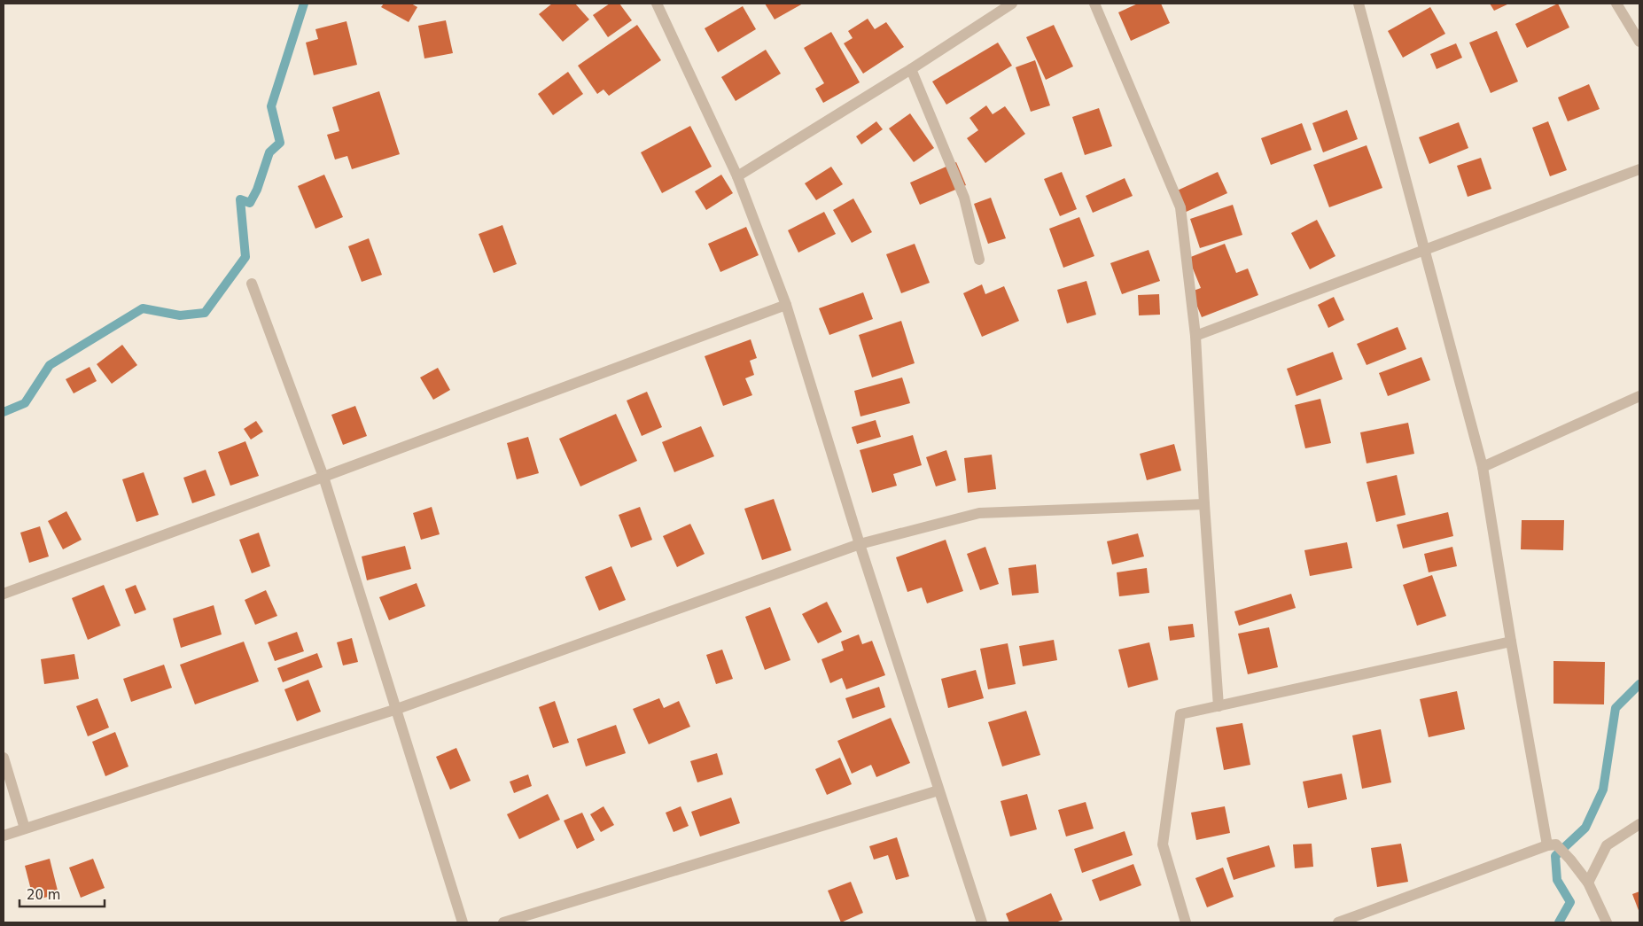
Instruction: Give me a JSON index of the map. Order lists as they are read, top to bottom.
{
  "scale_bar": "20 m"
}
